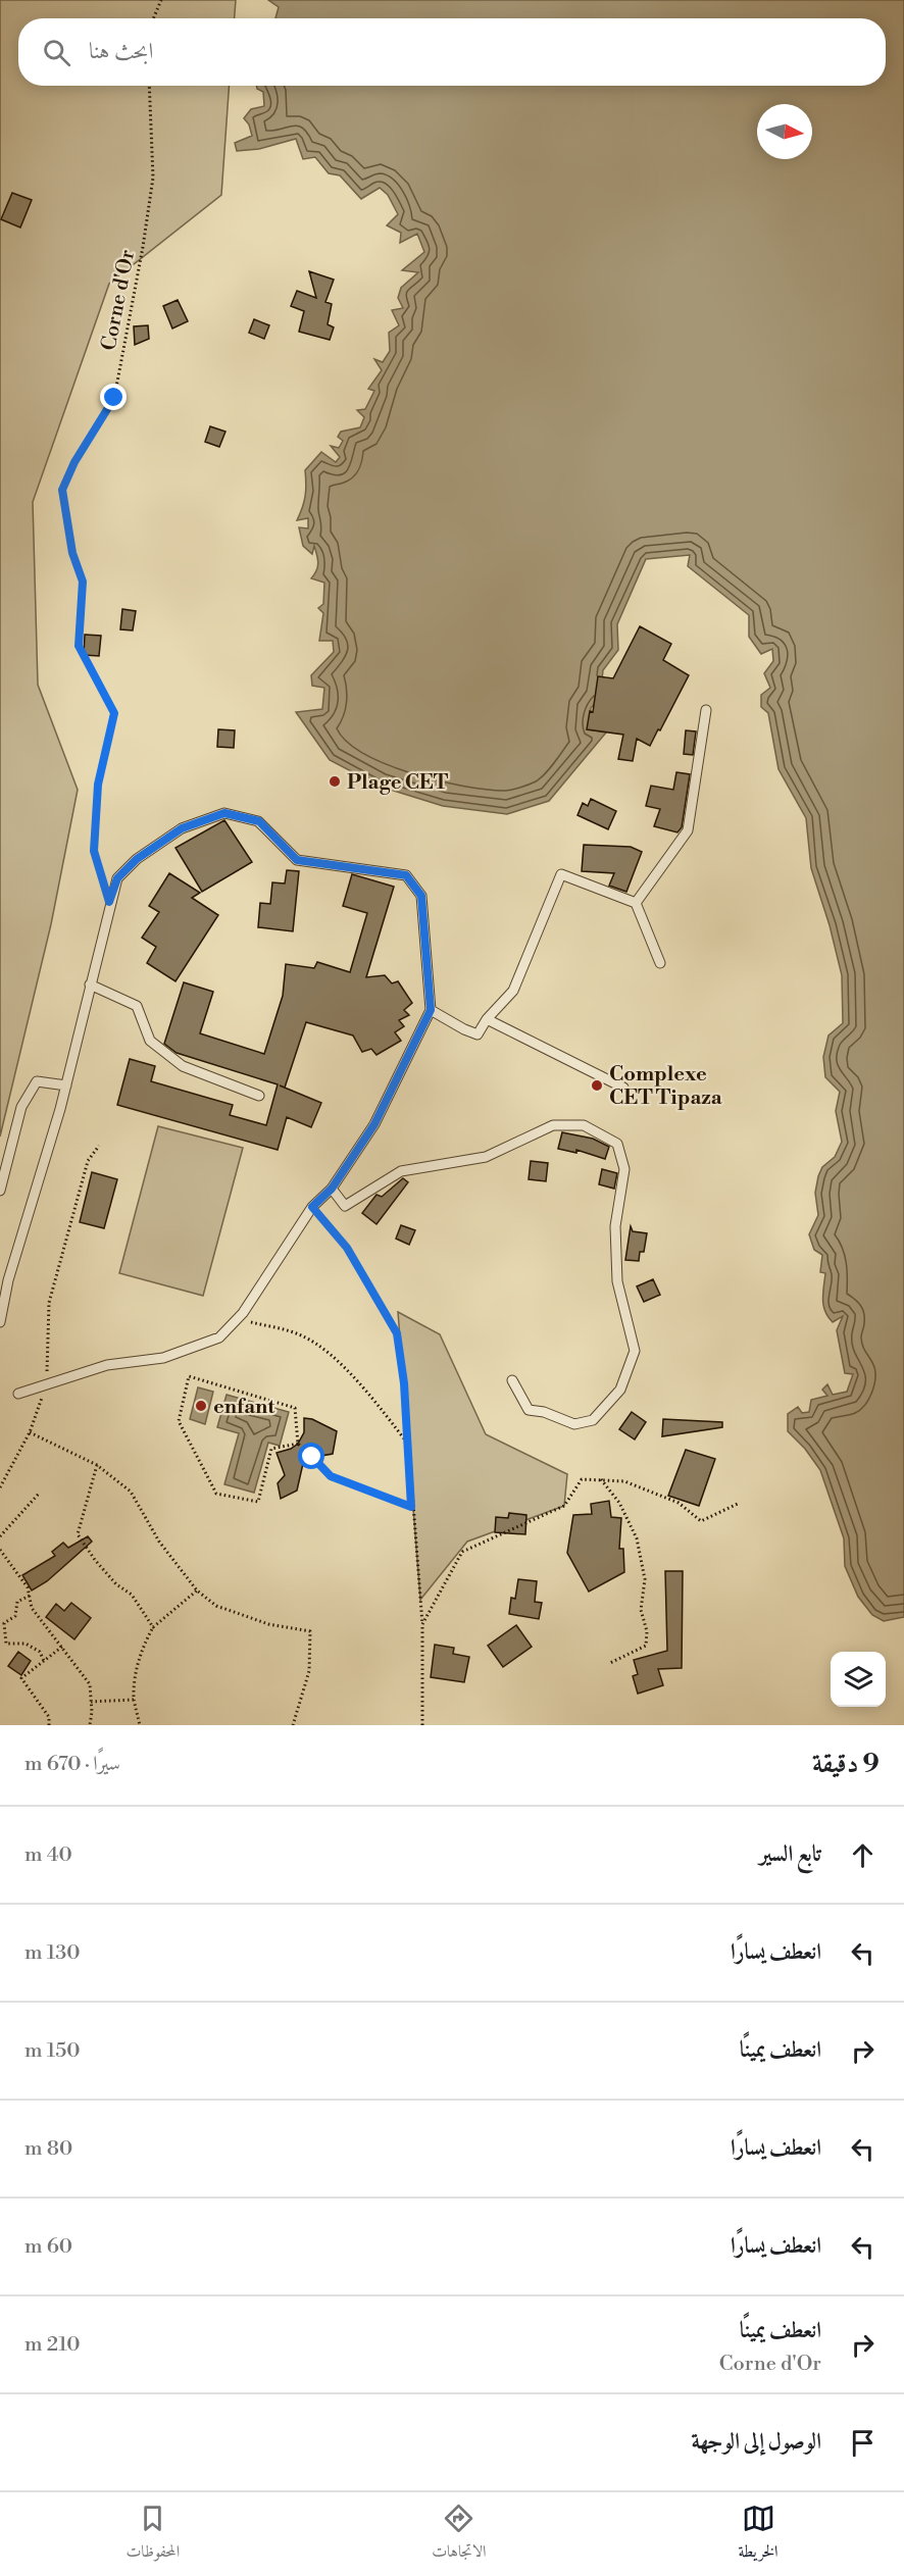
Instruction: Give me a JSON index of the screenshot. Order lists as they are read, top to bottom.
{
  "streets": {
    "path": ["Corne d'Or"]
  },
  "places": ["Plage CET", "Complexe CET Tipaza", "enfant"],
  "north": "right",
  "page": {
    "search": "ابحث هنا",
    "heading": ["9 دقيقة", "سيرًا · 670 m"],
    "list": [
      ["تابع السير", "40 m"],
      ["انعطف يسارًا", "130 m"],
      ["انعطف يمينًا", "150 m"],
      ["انعطف يسارًا", "80 m"],
      ["انعطف يسارًا", "60 m"],
      ["انعطف يمينًا", "Corne d'Or", "210 m"],
      "الوصول إلى الوجهة"
    ],
    "nav": ["الخريطة", "الاتجاهات", "المحفوظات"]
  }
}
